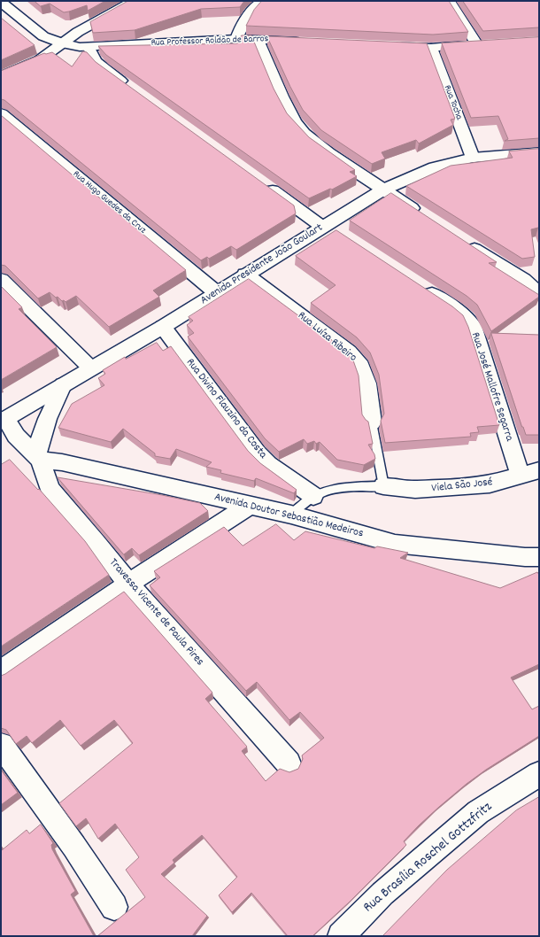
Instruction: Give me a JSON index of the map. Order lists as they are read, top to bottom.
{
  "streets": {
    "street": [
      "Rua Professor Roldão de Barros",
      "Rua Tocha",
      "Rua Hugo Guedes da Cruz",
      "Avenida Presidente João Goulart",
      "Rua Luíza Ribeiro",
      "Rua José Mallofre Segarra",
      "Rua Divino Flauzino da Costa",
      "Viela São José",
      "Avenida Doutor Sebastião Medeiros",
      "Travessa Vicente de Paula Pires",
      "Rua Brasília Roschel Gottzfritz"
    ]
  },
  "crossings": [
    ["Rua Tocha", "Avenida Presidente João Goulart"],
    ["Rua Hugo Guedes da Cruz", "Avenida Presidente João Goulart"],
    ["Avenida Presidente João Goulart", "Rua Luíza Ribeiro"],
    ["Avenida Presidente João Goulart", "Rua Divino Flauzino da Costa"],
    ["Avenida Presidente João Goulart", "Travessa Vicente de Paula Pires"],
    ["Rua José Mallofre Segarra", "Viela São José"],
    ["Avenida Doutor Sebastião Medeiros", "Travessa Vicente de Paula Pires"]
  ]
}
